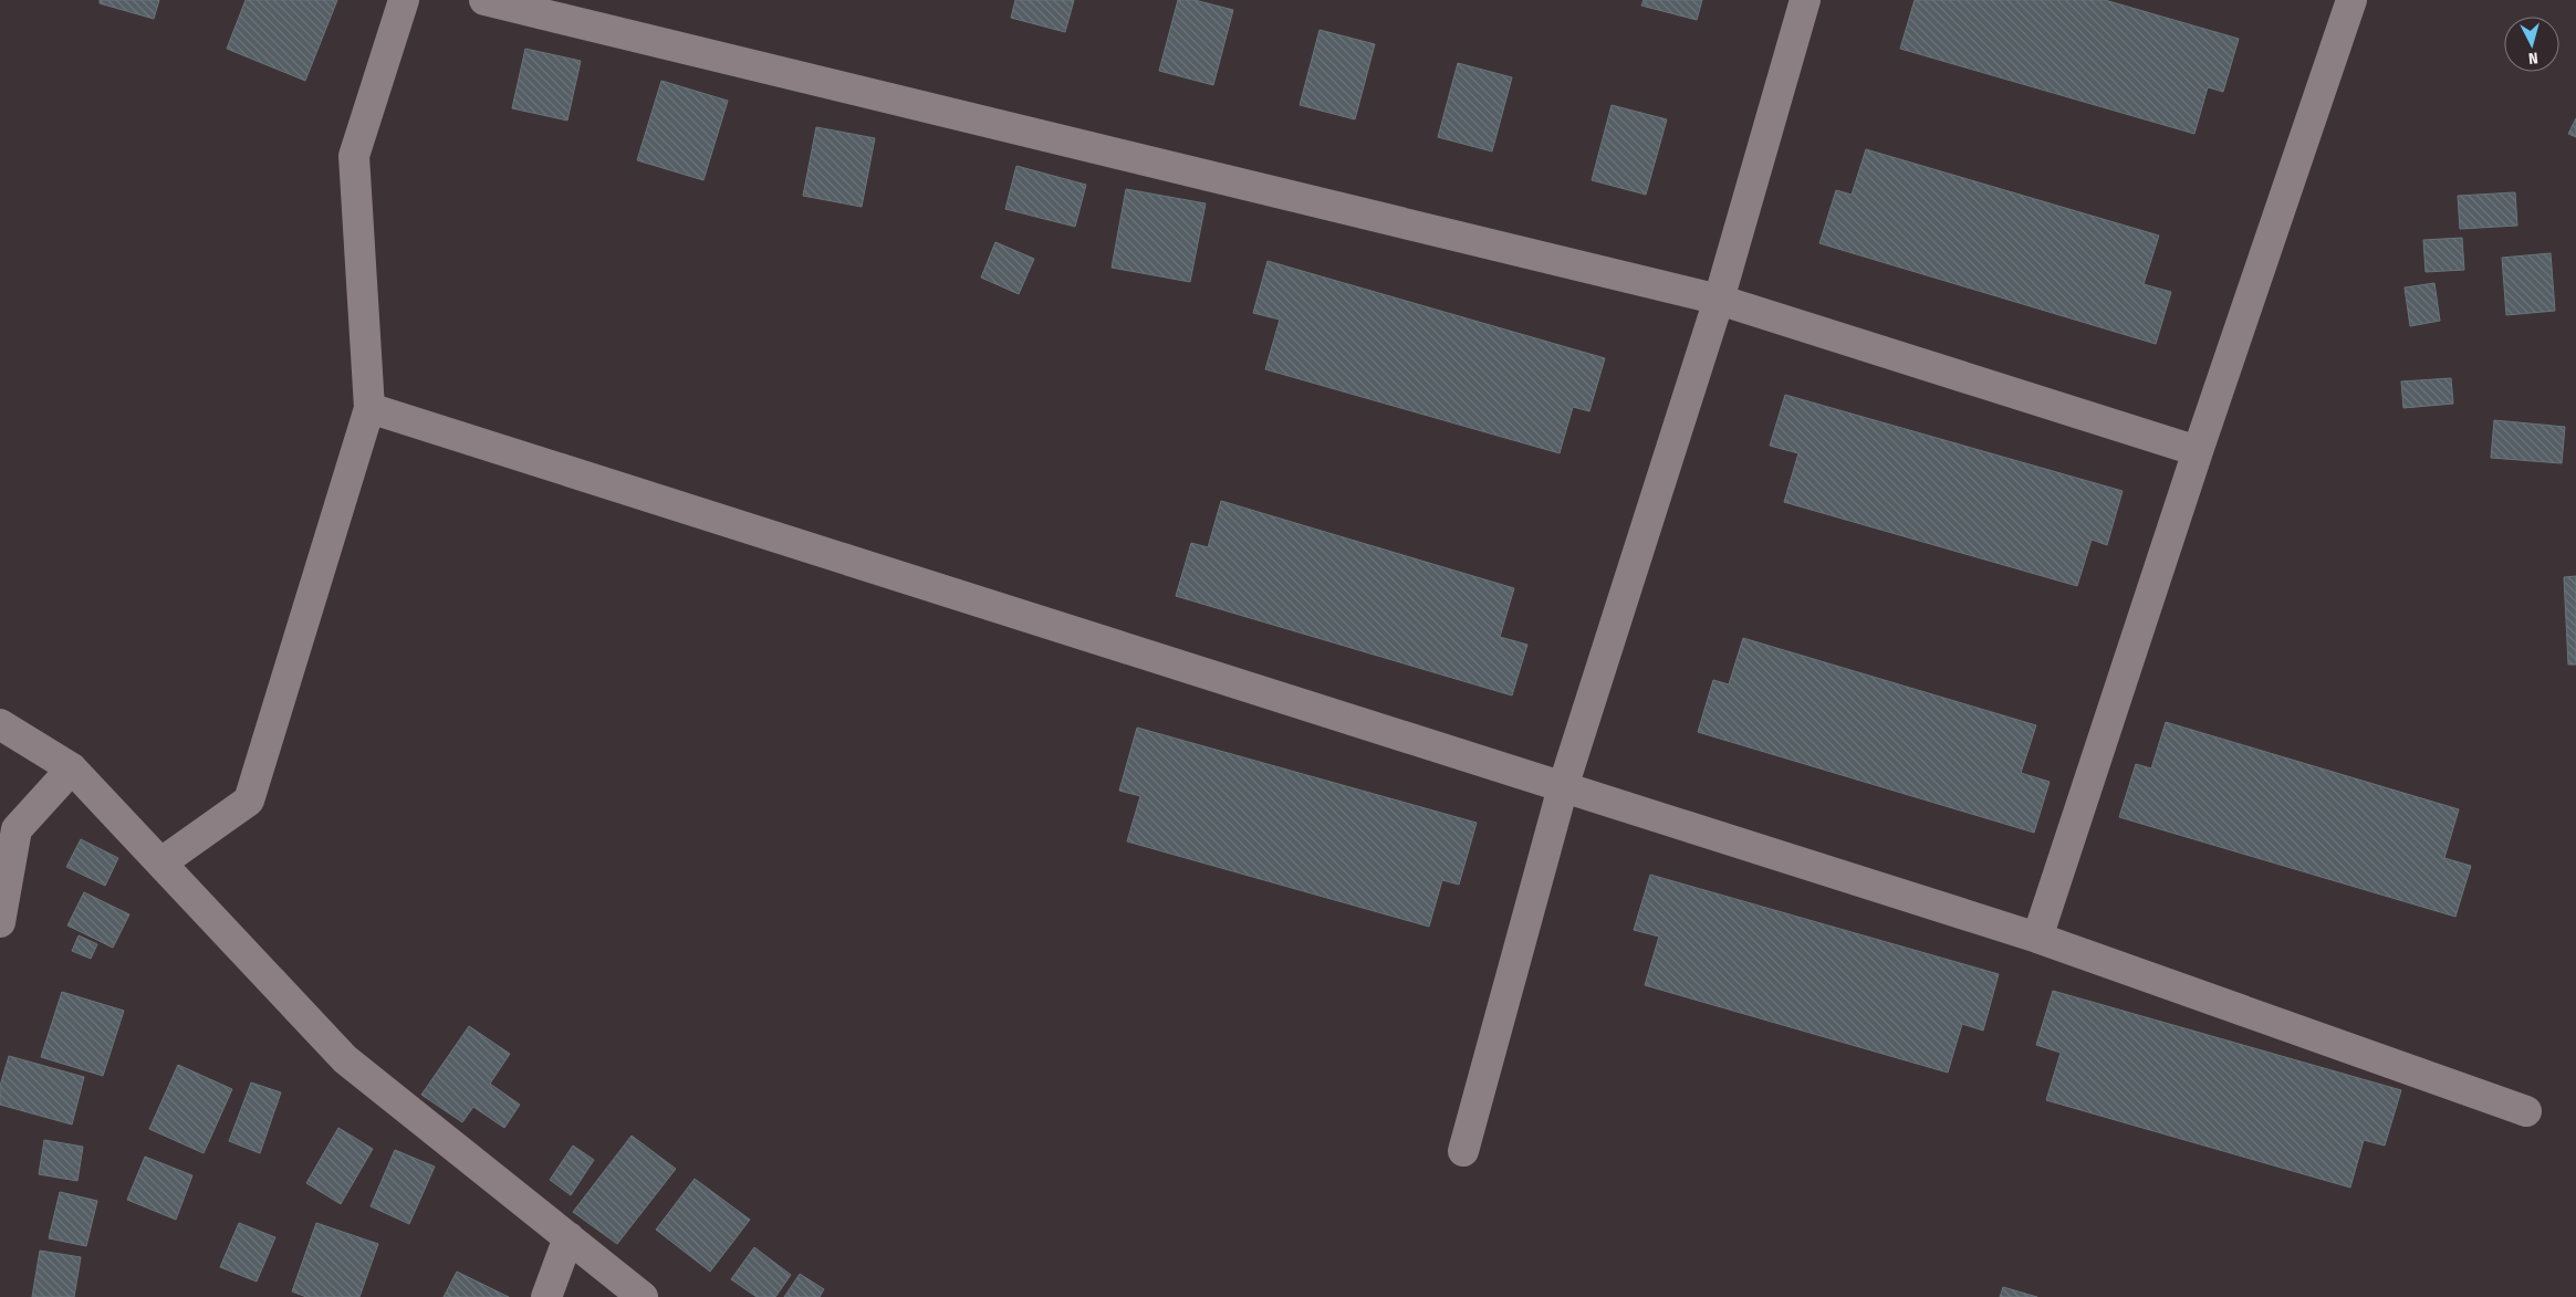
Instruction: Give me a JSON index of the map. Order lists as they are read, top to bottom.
{
  "north": "bottom"
}
